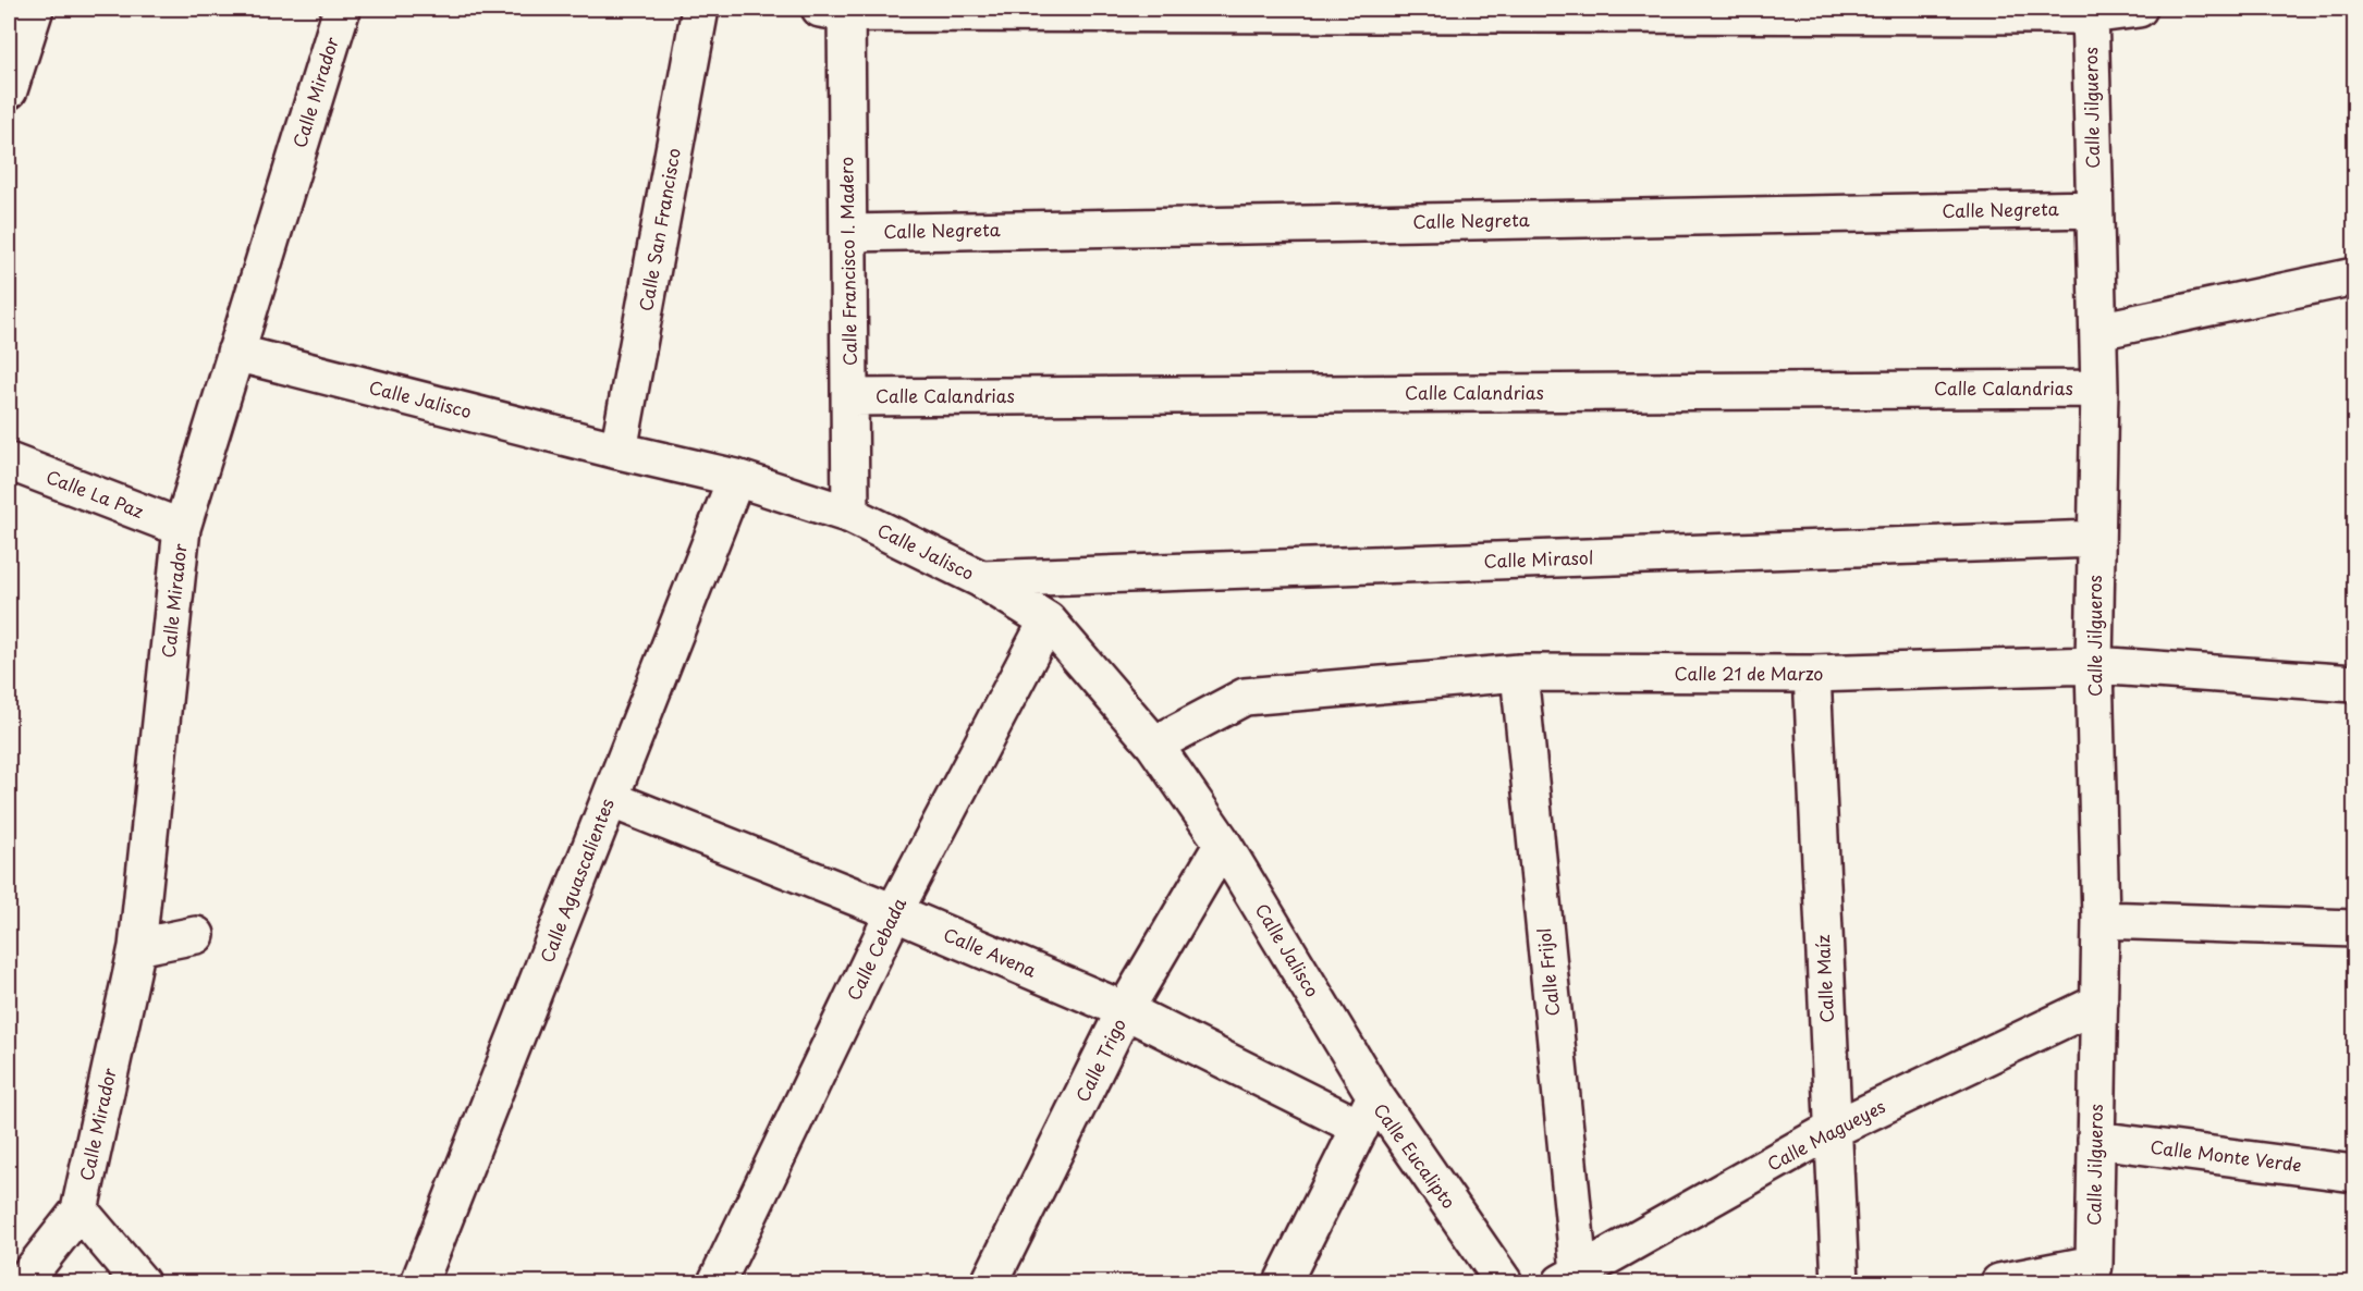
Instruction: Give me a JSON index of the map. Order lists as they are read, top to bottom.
{
  "streets": {
    "street": [
      "Calle Mirador",
      "Calle Jilgueros",
      "Calle Negreta",
      "Calle San Francisco",
      "Calle Francisco I. Madero",
      "Calle Calandrias",
      "Calle Jalisco",
      "Calle La Paz",
      "Calle Mirasol",
      "Calle 21 de Marzo",
      "Calle Aguascalientes",
      "Calle Cebada",
      "Calle Avena",
      "Calle Frijol",
      "Calle Maíz",
      "Calle Trigo",
      "Calle Magueyes",
      "Calle Eucalipto",
      "Calle Monte Verde"
    ]
  },
  "crossings": [
    ["Calle Mirador", "Calle Jalisco"],
    ["Calle Mirador", "Calle La Paz"],
    ["Calle Jilgueros", "Calle Negreta"],
    ["Calle Jilgueros", "Calle Calandrias"],
    ["Calle Jilgueros", "Calle Mirasol"],
    ["Calle Jilgueros", "Calle 21 de Marzo"],
    ["Calle Jilgueros", "Calle Magueyes"],
    ["Calle Jilgueros", "Calle Monte Verde"],
    ["Calle Negreta", "Calle Francisco I. Madero"],
    ["Calle San Francisco", "Calle Jalisco"],
    ["Calle Francisco I. Madero", "Calle Calandrias"],
    ["Calle Francisco I. Madero", "Calle Jalisco"],
    ["Calle Jalisco", "Calle Mirasol"],
    ["Calle Jalisco", "Calle 21 de Marzo"],
    ["Calle Jalisco", "Calle Aguascalientes"],
    ["Calle Jalisco", "Calle Cebada"],
    ["Calle Jalisco", "Calle Avena"],
    ["Calle Jalisco", "Calle Trigo"],
    ["Calle Jalisco", "Calle Eucalipto"],
    ["Calle 21 de Marzo", "Calle Frijol"],
    ["Calle 21 de Marzo", "Calle Maíz"],
    ["Calle Aguascalientes", "Calle Avena"],
    ["Calle Cebada", "Calle Avena"],
    ["Calle Avena", "Calle Trigo"],
    ["Calle Avena", "Calle Eucalipto"],
    ["Calle Frijol", "Calle Magueyes"],
    ["Calle Maíz", "Calle Magueyes"]
  ]
}
